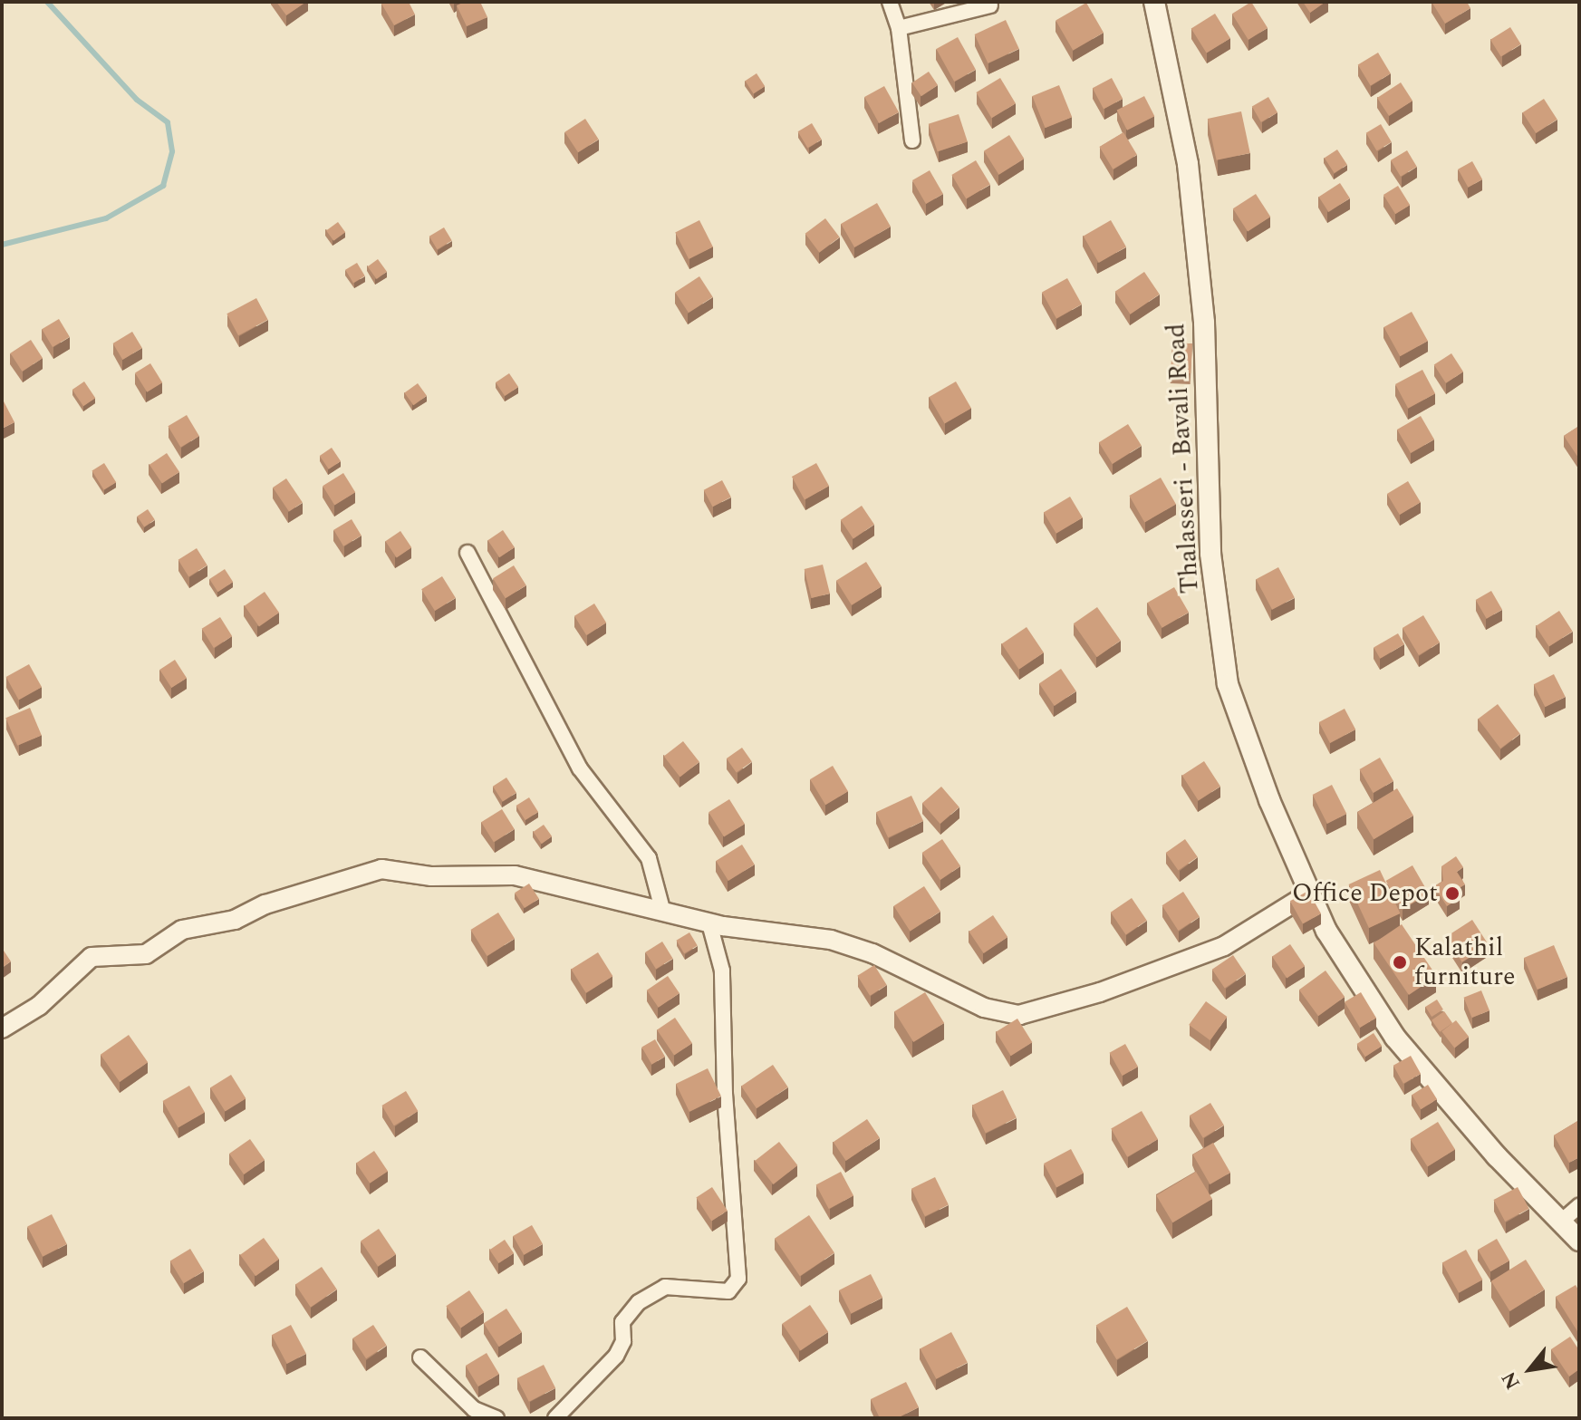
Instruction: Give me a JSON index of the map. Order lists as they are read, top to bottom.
{
  "streets": {
    "main road": ["Thalasseri - Bavali Road"]
  },
  "places": ["Office Depot", "Kalathil furniture"],
  "north": "bottom left"
}
